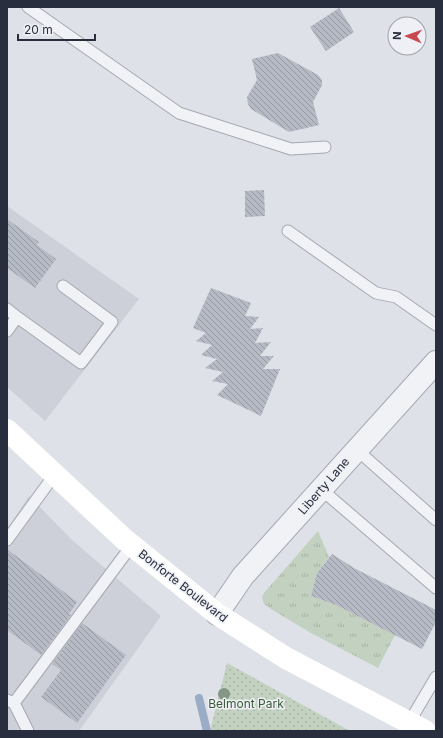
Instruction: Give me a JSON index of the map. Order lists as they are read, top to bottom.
{
  "streets": {
    "main road": ["Bonforte Boulevard"],
    "street": ["Liberty Lane"]
  },
  "crossings": [
    ["Liberty Lane", "Bonforte Boulevard"]
  ],
  "parks": ["Belmont Park"],
  "scale_bar": "20 m",
  "north": "left"
}
